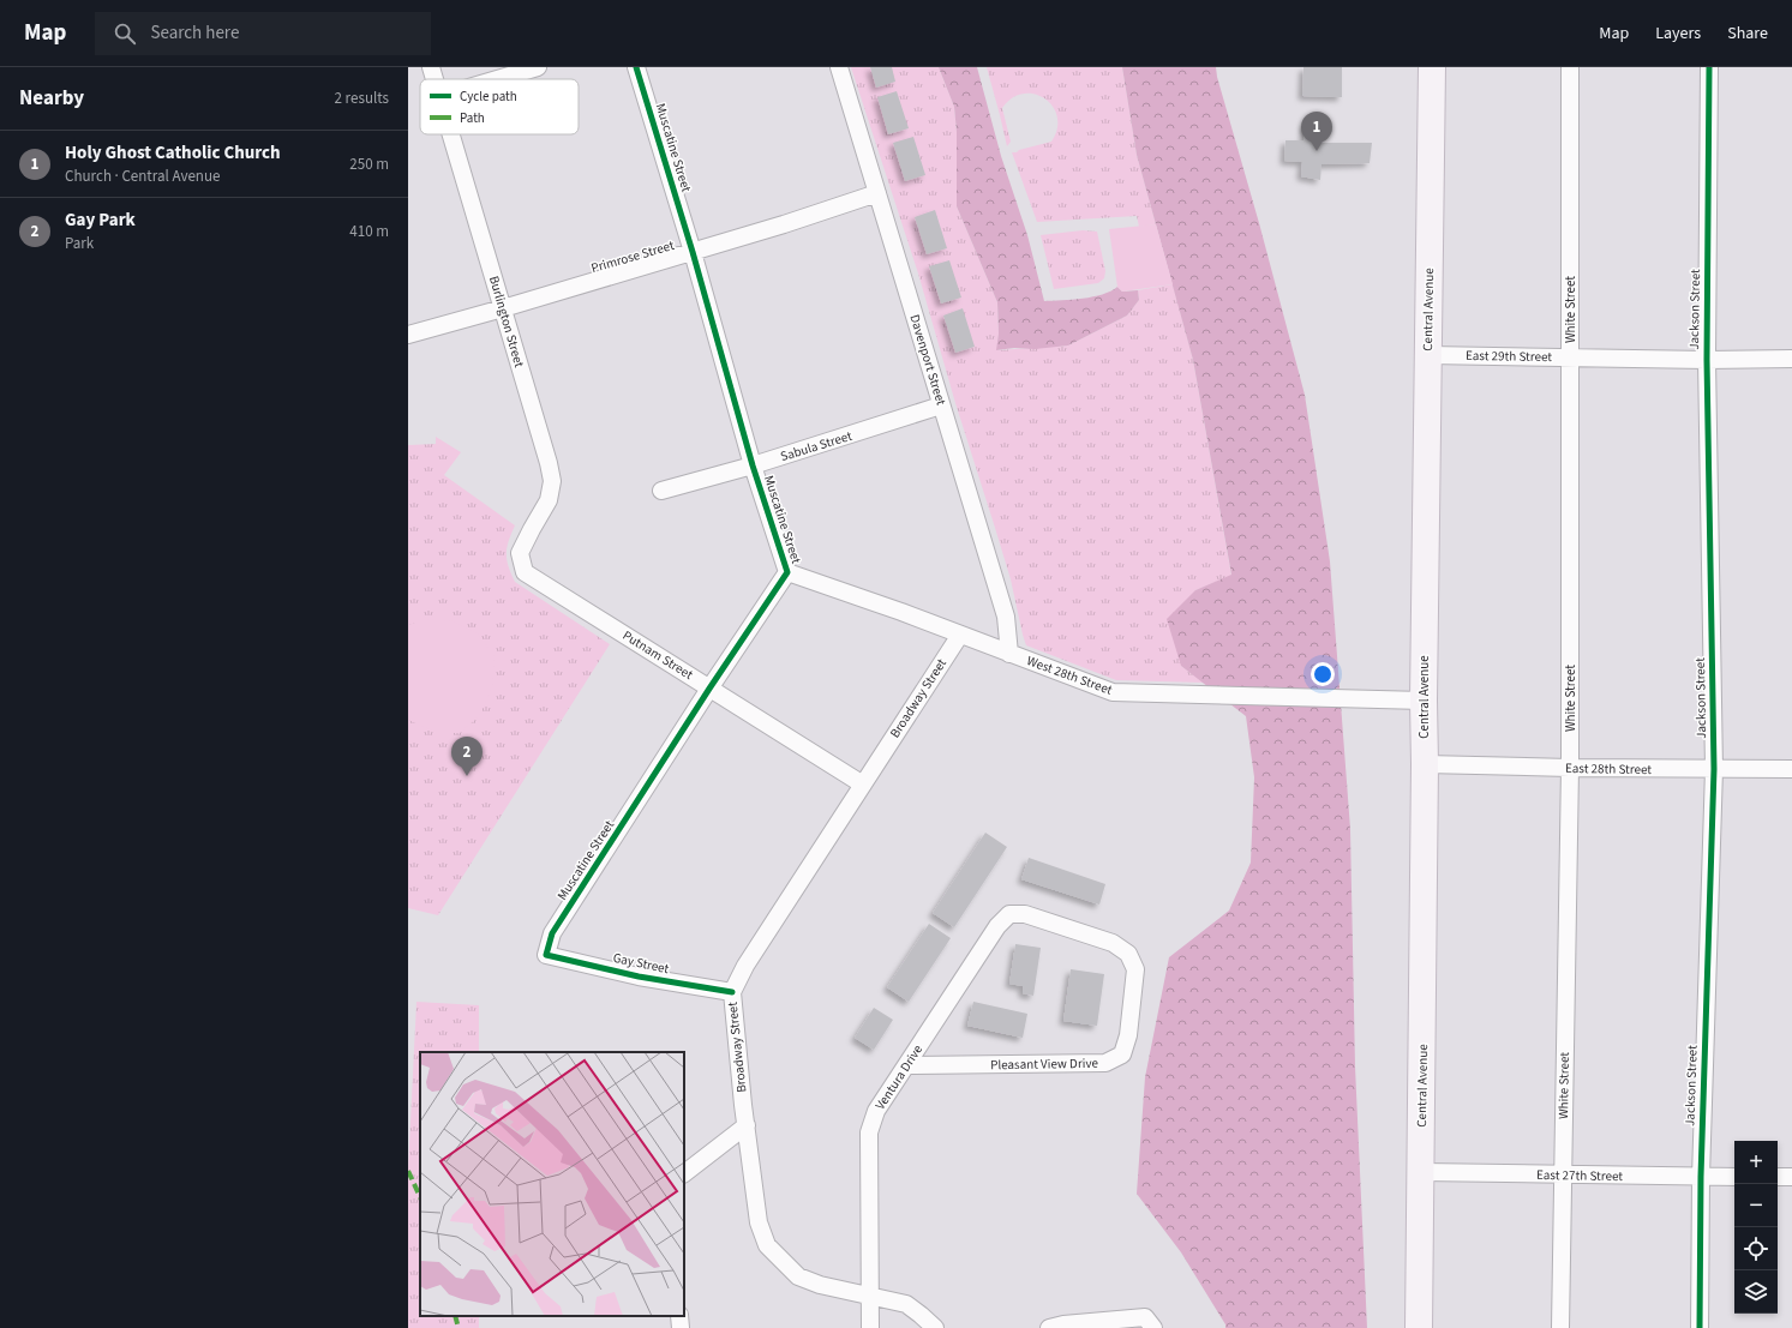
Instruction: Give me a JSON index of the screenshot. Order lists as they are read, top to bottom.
{
  "streets": {
    "main road": ["Central Avenue"],
    "street": [
      "Muscatine Street",
      "Primrose Street",
      "White Street",
      "Jackson Street",
      "Burlington Street",
      "East 29th Street",
      "Davenport Street",
      "Sabula Street",
      "Putnam Street",
      "West 28th Street",
      "Broadway Street",
      "East 28th Street",
      "Gay Street",
      "Pleasant View Drive",
      "Ventura Drive",
      "East 27th Street"
    ]
  },
  "crossings": [
    ["Muscatine Street", "Primrose Street"],
    ["Muscatine Street", "Sabula Street"],
    ["Muscatine Street", "Putnam Street"],
    ["Muscatine Street", "West 28th Street"],
    ["Muscatine Street", "Gay Street"],
    ["Primrose Street", "Burlington Street"],
    ["Primrose Street", "Davenport Street"],
    ["Central Avenue", "East 29th Street"],
    ["Central Avenue", "West 28th Street"],
    ["Central Avenue", "East 28th Street"],
    ["Central Avenue", "East 27th Street"],
    ["White Street", "East 29th Street"],
    ["White Street", "East 28th Street"],
    ["White Street", "East 27th Street"],
    ["Jackson Street", "East 29th Street"],
    ["Jackson Street", "East 28th Street"],
    ["Jackson Street", "East 27th Street"],
    ["Burlington Street", "Putnam Street"],
    ["Davenport Street", "Sabula Street"],
    ["Davenport Street", "West 28th Street"],
    ["Putnam Street", "Broadway Street"],
    ["West 28th Street", "Broadway Street"],
    ["Broadway Street", "Gay Street"],
    ["Broadway Street", "Ventura Drive"],
    ["Pleasant View Drive", "Ventura Drive"]
  ],
  "legend": ["Cycle path", "Path"],
  "page": {
    "header": "Map",
    "search": "Search here",
    "nav": ["Map", "Layers", "Share"],
    "heading": ["Nearby", "2 results"],
    "pins": ["1", "2"],
    "list": [
      {
        "mark": "1",
        "name": "Holy Ghost Catholic Church",
        "note": "Church · Central Avenue",
        "value": "250 m"
      },
      {
        "mark": "2",
        "name": "Gay Park",
        "note": "Park",
        "value": "410 m"
      }
    ],
    "map_buttons": ["+", "−"]
  }
}
